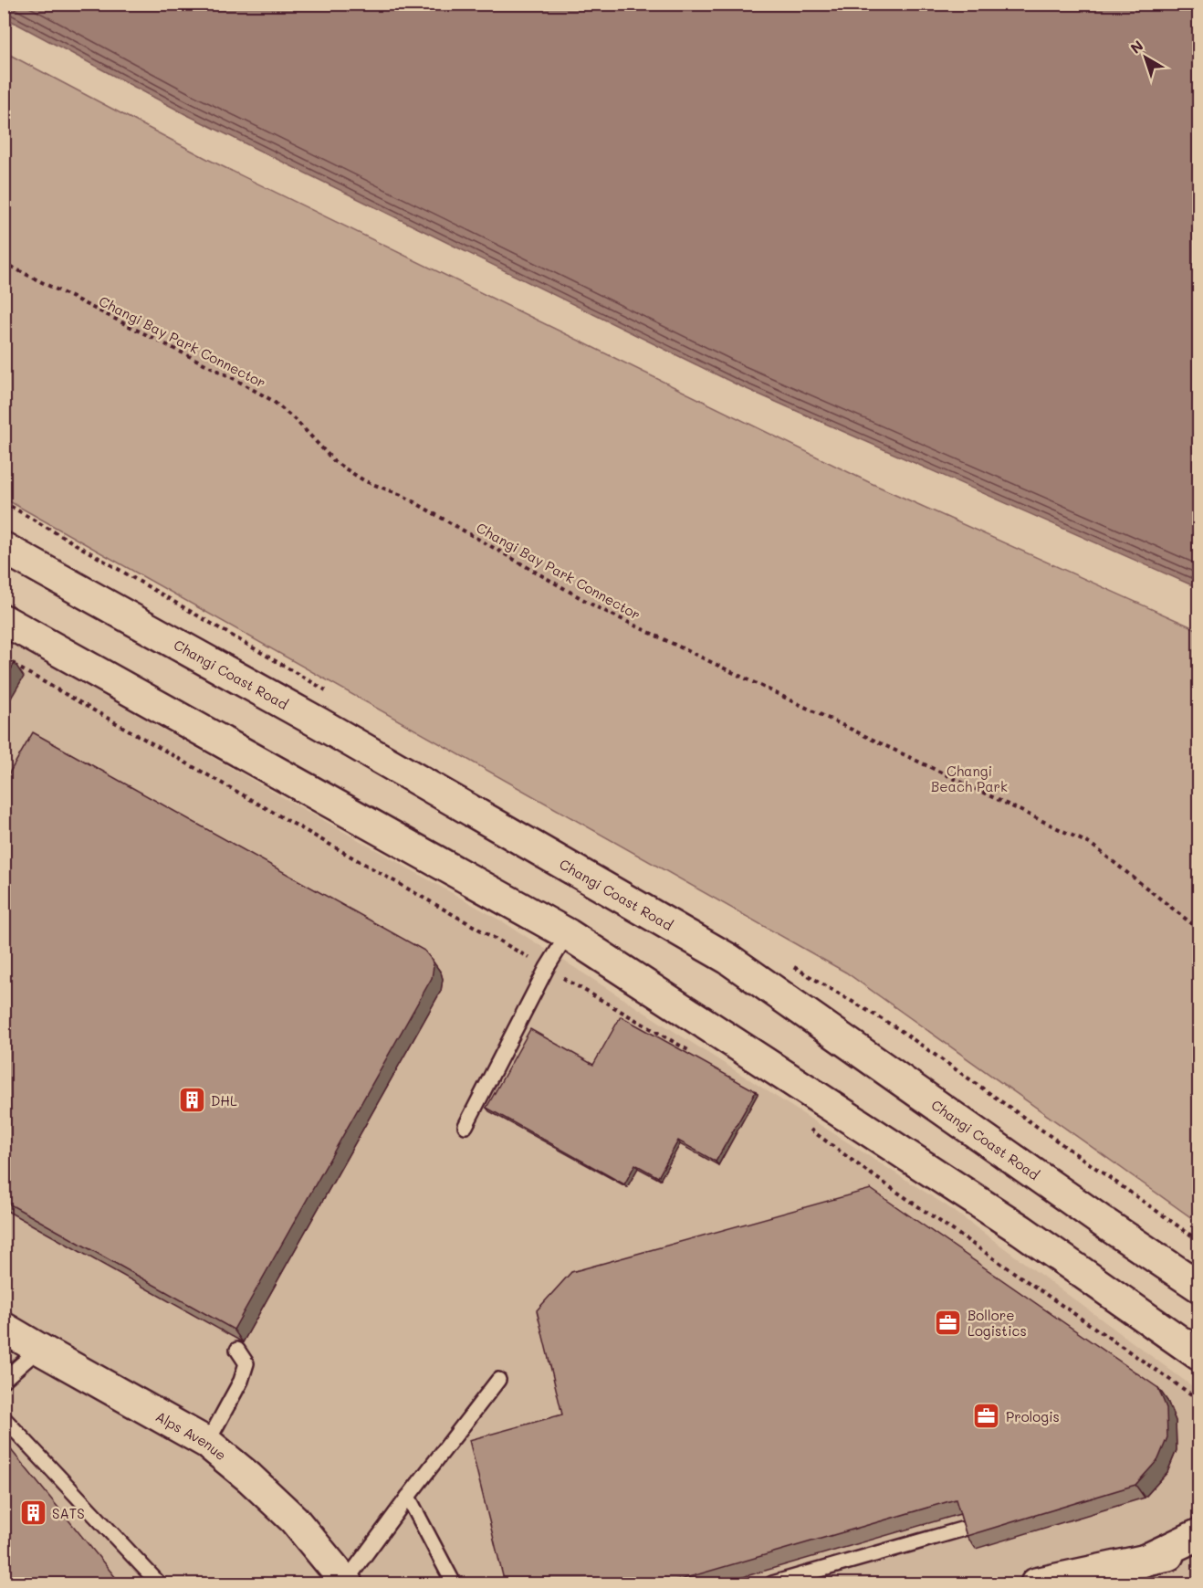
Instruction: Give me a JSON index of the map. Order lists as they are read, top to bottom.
{
  "streets": {
    "main road": ["Changi Coast Road", "Alps Avenue"],
    "path": ["Changi Bay Park Connector"]
  },
  "parks": ["Changi Beach Park"],
  "places": {
    "building": ["DHL", "SATS"],
    "office": ["Bollore Logistics", "Prologis"]
  },
  "north": "top left"
}
